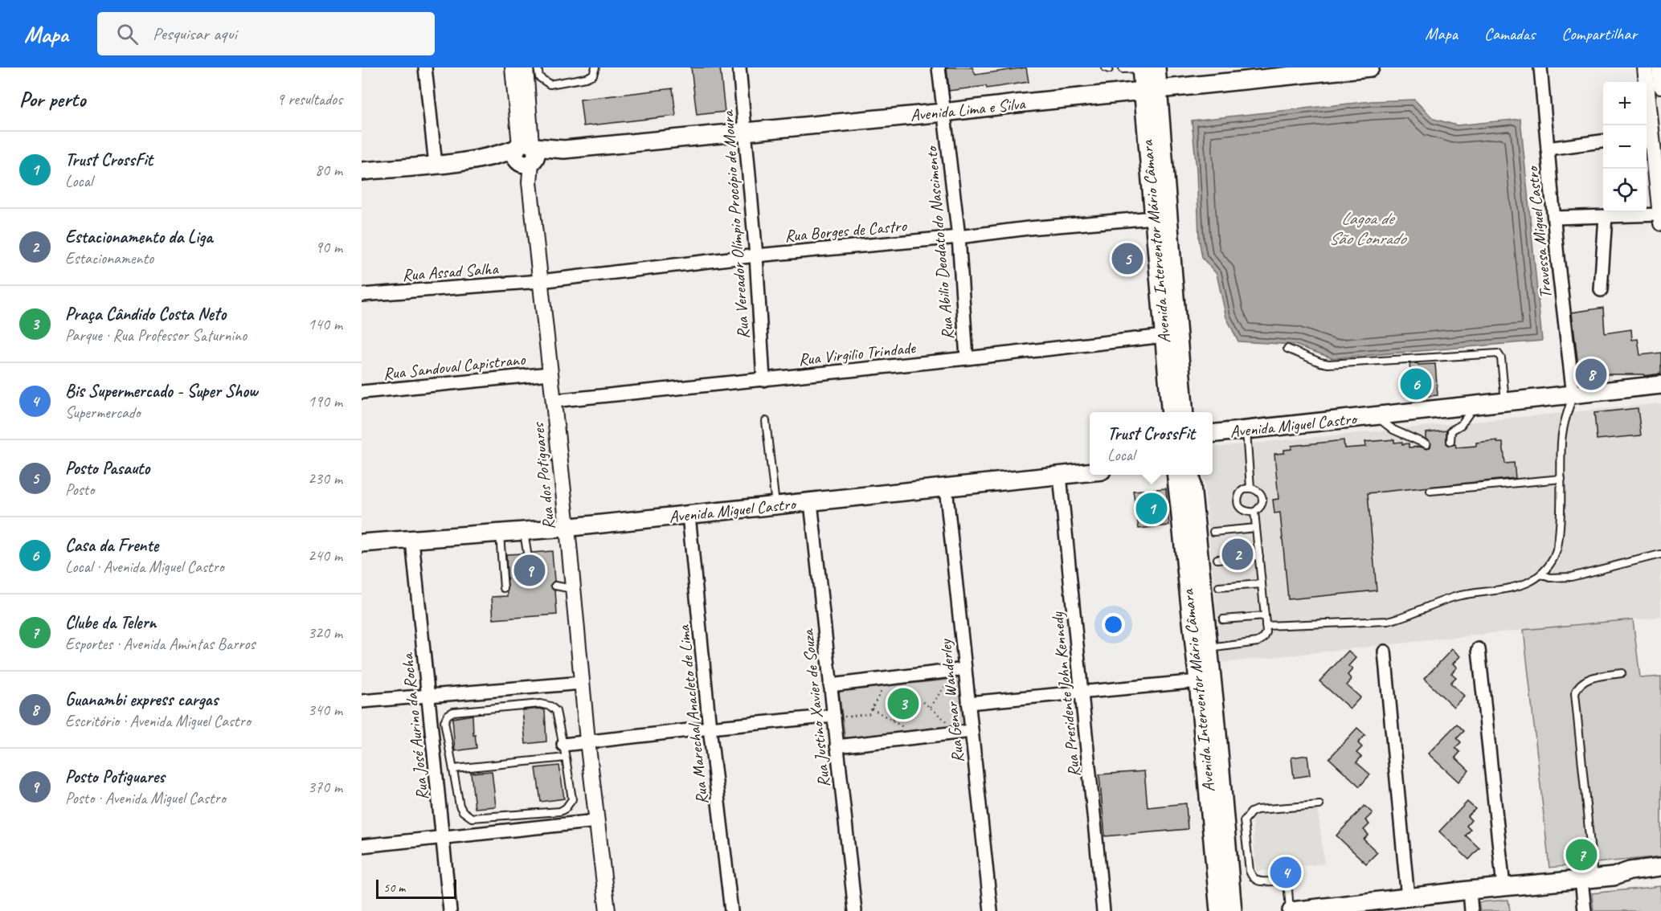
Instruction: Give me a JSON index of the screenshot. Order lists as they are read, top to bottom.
{
  "streets": {
    "main road": ["Avenida Lima e Silva", "Avenida Interventor Mário Câmara", "Avenida Miguel Castro"],
    "street": [
      "Rua Vereador Olímpio Procópio de Moura",
      "Rua Borges de Castro",
      "Travessa Miguel Castro",
      "Rua Abilio Deodato do Nascimento",
      "Rua Assad Salha",
      "Rua Virgilio Trindade",
      "Rua Sandoval Capistrano",
      "Rua dos Potiguares",
      "Rua Presidente John Kennedy",
      "Rua Genar Wanderley",
      "Rua Justino Xavier de Souza",
      "Rua Marechal Anacleto de Lima",
      "Rua José Aurino da Rocha"
    ]
  },
  "crossings": [
    ["Avenida Lima e Silva", "Rua Vereador Olímpio Procópio de Moura"],
    ["Avenida Lima e Silva", "Avenida Interventor Mário Câmara"],
    ["Avenida Lima e Silva", "Rua Abilio Deodato do Nascimento"],
    ["Avenida Lima e Silva", "Rua dos Potiguares"],
    ["Rua Vereador Olímpio Procópio de Moura", "Rua Borges de Castro"],
    ["Rua Vereador Olímpio Procópio de Moura", "Rua Virgilio Trindade"],
    ["Rua Borges de Castro", "Avenida Interventor Mário Câmara"],
    ["Rua Borges de Castro", "Rua Abilio Deodato do Nascimento"],
    ["Rua Borges de Castro", "Rua Assad Salha"],
    ["Rua Borges de Castro", "Rua dos Potiguares"],
    ["Travessa Miguel Castro", "Avenida Miguel Castro"],
    ["Avenida Interventor Mário Câmara", "Rua Virgilio Trindade"],
    ["Rua Abilio Deodato do Nascimento", "Rua Virgilio Trindade"],
    ["Rua Assad Salha", "Rua dos Potiguares"],
    ["Rua Virgilio Trindade", "Rua dos Potiguares"],
    ["Rua Sandoval Capistrano", "Rua dos Potiguares"],
    ["Avenida Miguel Castro", "Rua dos Potiguares"],
    ["Avenida Miguel Castro", "Rua Presidente John Kennedy"],
    ["Avenida Miguel Castro", "Rua Genar Wanderley"],
    ["Avenida Miguel Castro", "Rua Justino Xavier de Souza"],
    ["Avenida Miguel Castro", "Rua Marechal Anacleto de Lima"],
    ["Avenida Miguel Castro", "Rua José Aurino da Rocha"]
  ],
  "water": ["Lagoa de São Conrado"],
  "scale_bar": "50 m",
  "page": {
    "header": "Mapa",
    "search": "Pesquisar aqui",
    "nav": ["Mapa", "Camadas", "Compartilhar"],
    "heading": ["Por perto", "9 resultados"],
    "map_buttons": ["+", "−"],
    "list": [
      {
        "mark": "1",
        "name": "Trust CrossFit",
        "note": "Local",
        "value": "80 m"
      },
      {
        "mark": "2",
        "name": "Estacionamento da Liga",
        "note": "Estacionamento",
        "value": "90 m"
      },
      {
        "mark": "3",
        "name": "Praça Cândido Costa Neto",
        "note": "Parque · Rua Professor Saturnino",
        "value": "140 m"
      },
      {
        "mark": "4",
        "name": "Bis Supermercado - Super Show",
        "note": "Supermercado",
        "value": "190 m"
      },
      {
        "mark": "5",
        "name": "Posto Pasauto",
        "note": "Posto",
        "value": "230 m"
      },
      {
        "mark": "6",
        "name": "Casa da Frente",
        "note": "Local · Avenida Miguel Castro",
        "value": "240 m"
      },
      {
        "mark": "7",
        "name": "Clube da Telern",
        "note": "Esportes · Avenida Amintas Barros",
        "value": "320 m"
      },
      {
        "mark": "8",
        "name": "Guanambi express cargas",
        "note": "Escritório · Avenida Miguel Castro",
        "value": "340 m"
      },
      {
        "mark": "9",
        "name": "Posto Potiguares",
        "note": "Posto · Avenida Miguel Castro",
        "value": "370 m"
      }
    ],
    "pins": [
      "5",
      "8",
      "6",
      "1",
      "2",
      "9",
      "3",
      "7",
      "4"
    ],
    "popup": ["Trust CrossFit", "Local"],
    "scale": "50 m"
  }
}
